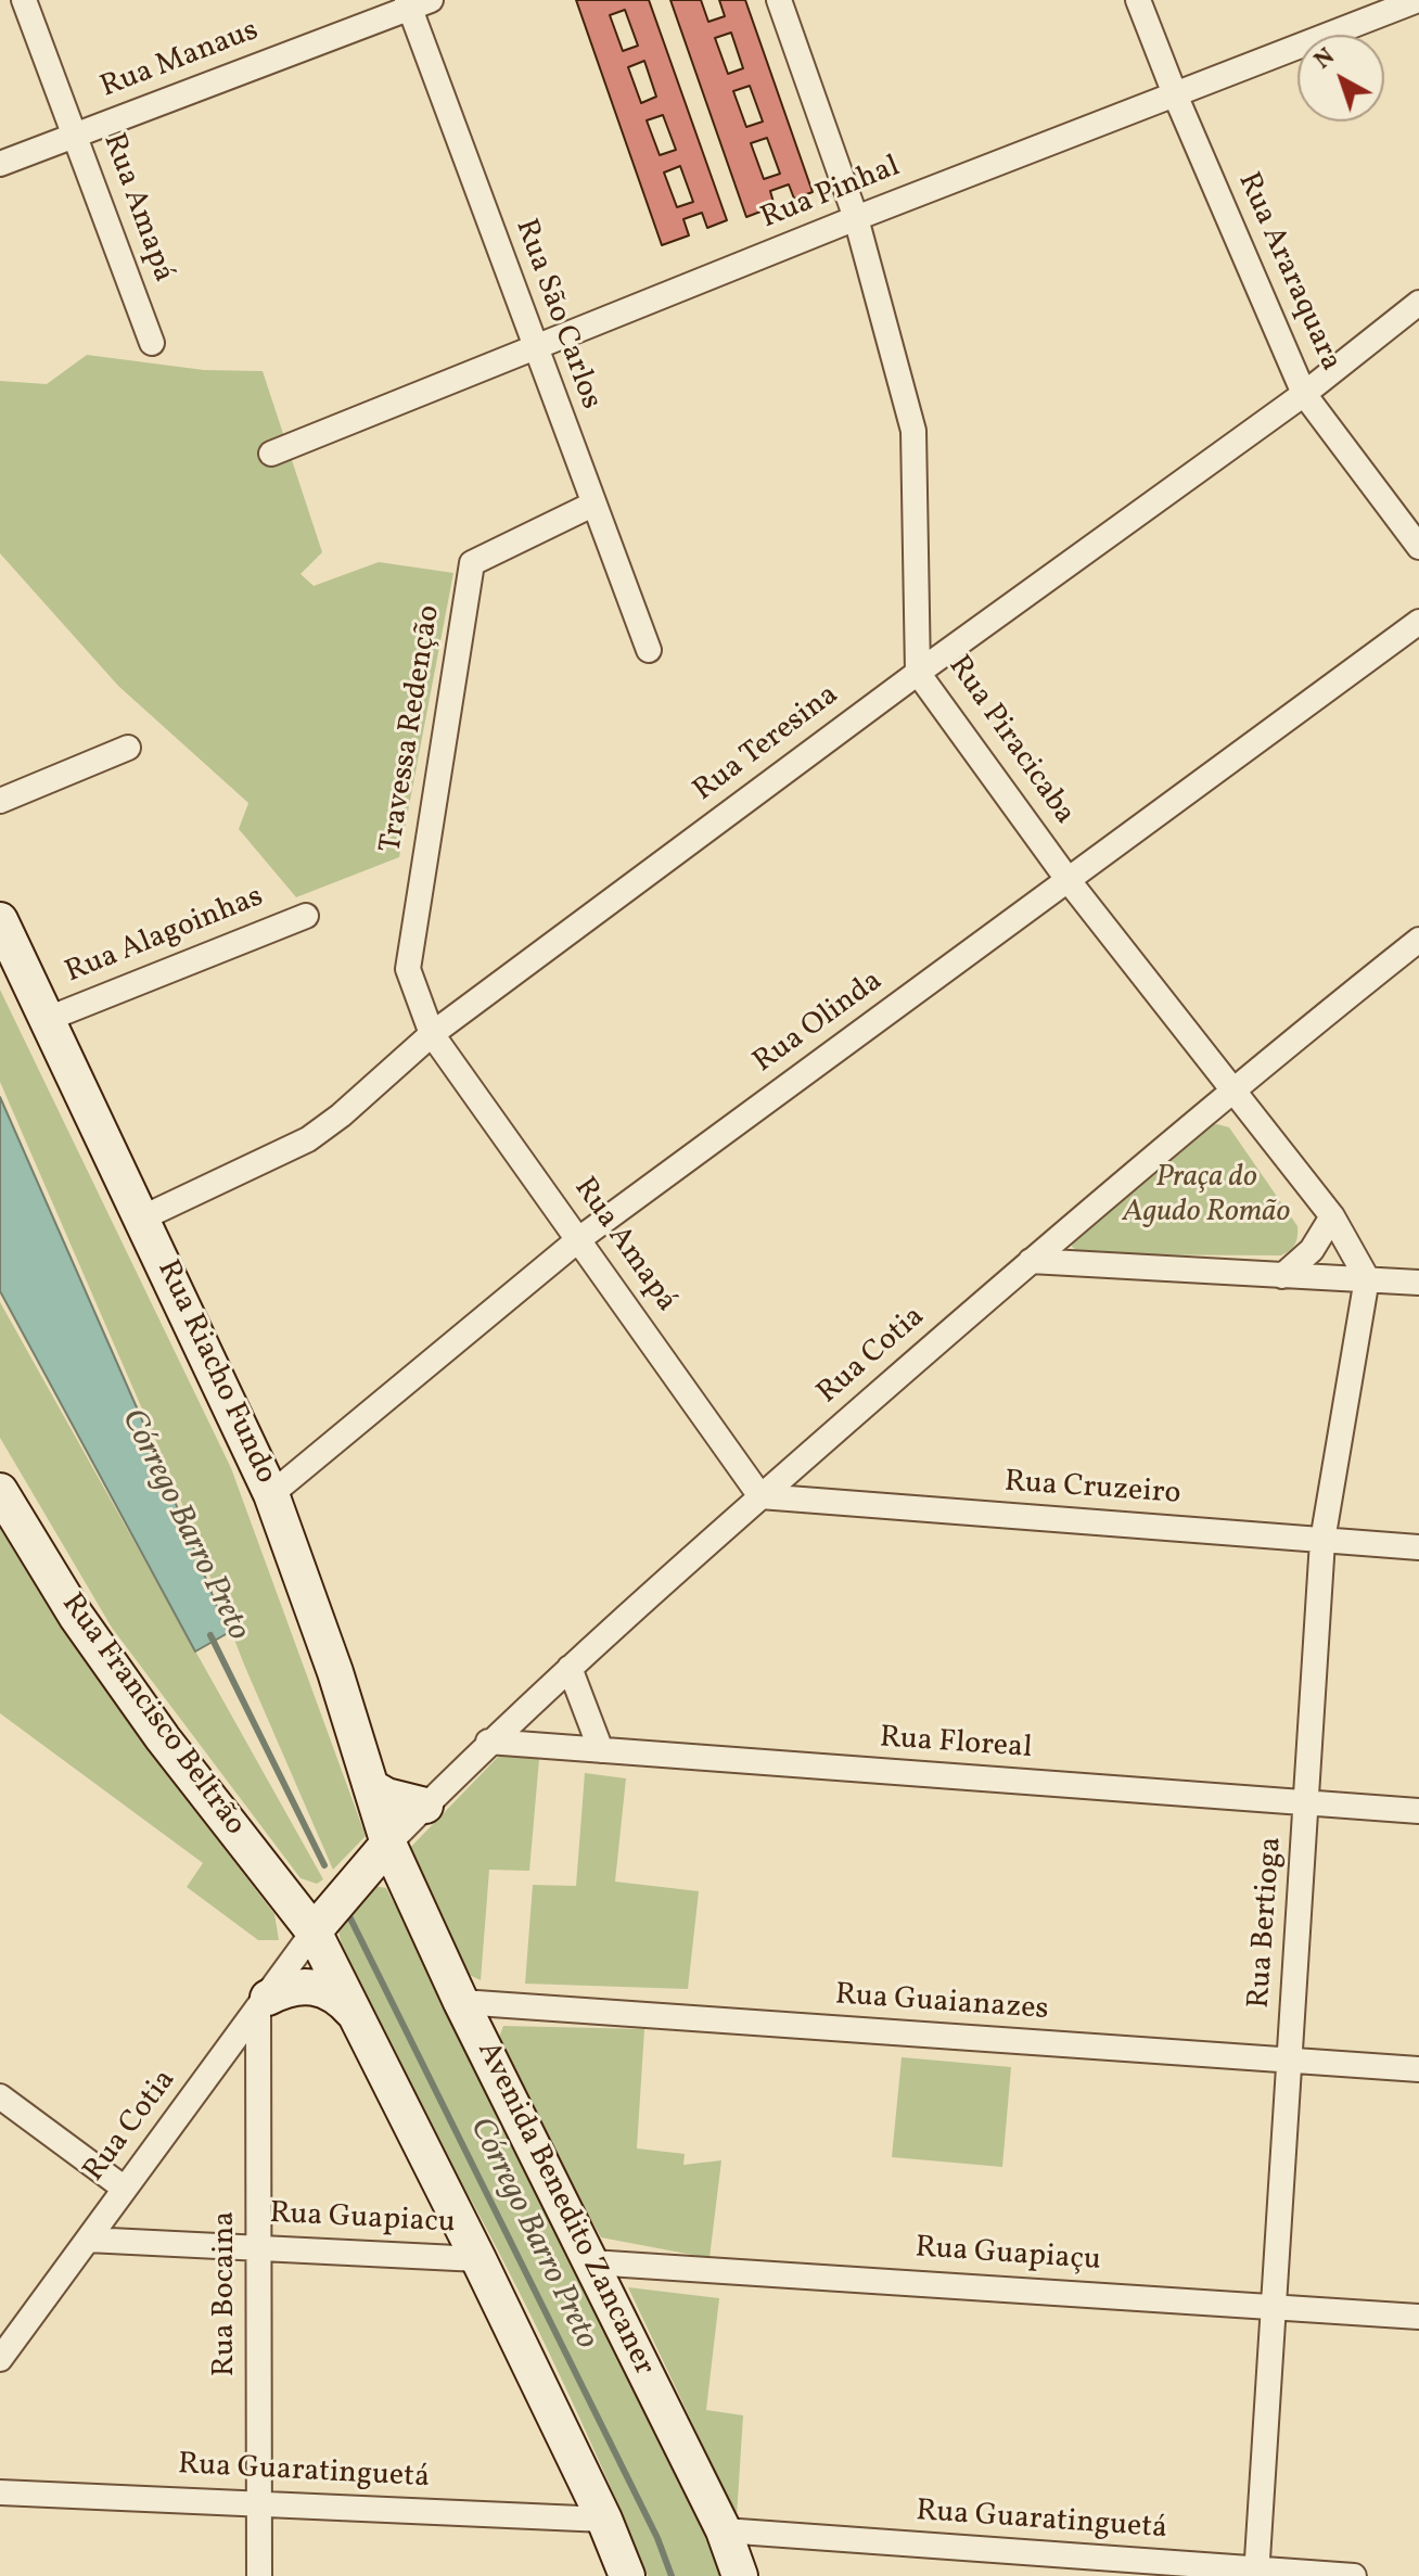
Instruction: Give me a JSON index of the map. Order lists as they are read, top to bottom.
{
  "streets": {
    "main road": ["Rua Riacho Fundo", "Rua Francisco Beltrão", "Avenida Benedito Zancaner"],
    "street": [
      "Rua Manaus",
      "Rua Pinhal",
      "Rua Amapá",
      "Rua Araraquara",
      "Rua São Carlos",
      "Travessa Redenção",
      "Rua Piracicaba",
      "Rua Teresina",
      "Rua Alagoinhas",
      "Rua Olinda",
      "Rua Cotia",
      "Rua Cruzeiro",
      "Rua Floreal",
      "Rua Bertioga",
      "Rua Guaianazes",
      "Rua Guapiacu",
      "Rua Guapiaçu",
      "Rua Bocaina",
      "Rua Guaratinguetá"
    ]
  },
  "crossings": [
    ["Rua Manaus", "Rua Amapá"],
    ["Rua Manaus", "Rua São Carlos"],
    ["Rua Pinhal", "Rua Araraquara"],
    ["Rua Pinhal", "Rua São Carlos"],
    ["Rua Pinhal", "Rua Piracicaba"],
    ["Rua Amapá", "Travessa Redenção"],
    ["Rua Amapá", "Rua Teresina"],
    ["Rua Amapá", "Rua Olinda"],
    ["Rua Amapá", "Rua Cotia"],
    ["Rua Amapá", "Rua Cruzeiro"],
    ["Rua Araraquara", "Rua Teresina"],
    ["Rua São Carlos", "Travessa Redenção"],
    ["Travessa Redenção", "Rua Teresina"],
    ["Rua Piracicaba", "Rua Teresina"],
    ["Rua Piracicaba", "Rua Olinda"],
    ["Rua Piracicaba", "Rua Cotia"],
    ["Rua Piracicaba", "Rua Bertioga"],
    ["Rua Teresina", "Rua Riacho Fundo"],
    ["Rua Alagoinhas", "Rua Riacho Fundo"],
    ["Rua Olinda", "Rua Riacho Fundo"],
    ["Rua Cotia", "Rua Riacho Fundo"],
    ["Rua Cotia", "Rua Cruzeiro"],
    ["Rua Cotia", "Rua Francisco Beltrão"],
    ["Rua Cotia", "Rua Floreal"],
    ["Rua Cotia", "Avenida Benedito Zancaner"],
    ["Rua Cotia", "Rua Guapiacu"],
    ["Rua Cotia", "Rua Bocaina"],
    ["Rua Riacho Fundo", "Avenida Benedito Zancaner"],
    ["Rua Cruzeiro", "Rua Bertioga"],
    ["Rua Floreal", "Rua Bertioga"],
    ["Rua Bertioga", "Rua Guaianazes"],
    ["Rua Bertioga", "Rua Guapiaçu"],
    ["Rua Bertioga", "Rua Guaratinguetá"],
    ["Rua Guaianazes", "Avenida Benedito Zancaner"],
    ["Avenida Benedito Zancaner", "Rua Guapiaçu"],
    ["Avenida Benedito Zancaner", "Rua Guaratinguetá"],
    ["Rua Guapiacu", "Rua Bocaina"],
    ["Rua Bocaina", "Rua Guaratinguetá"]
  ],
  "water": ["Córrego Barro Preto"],
  "parks": ["Praça do Agudo Romão"],
  "north": "top left"
}
